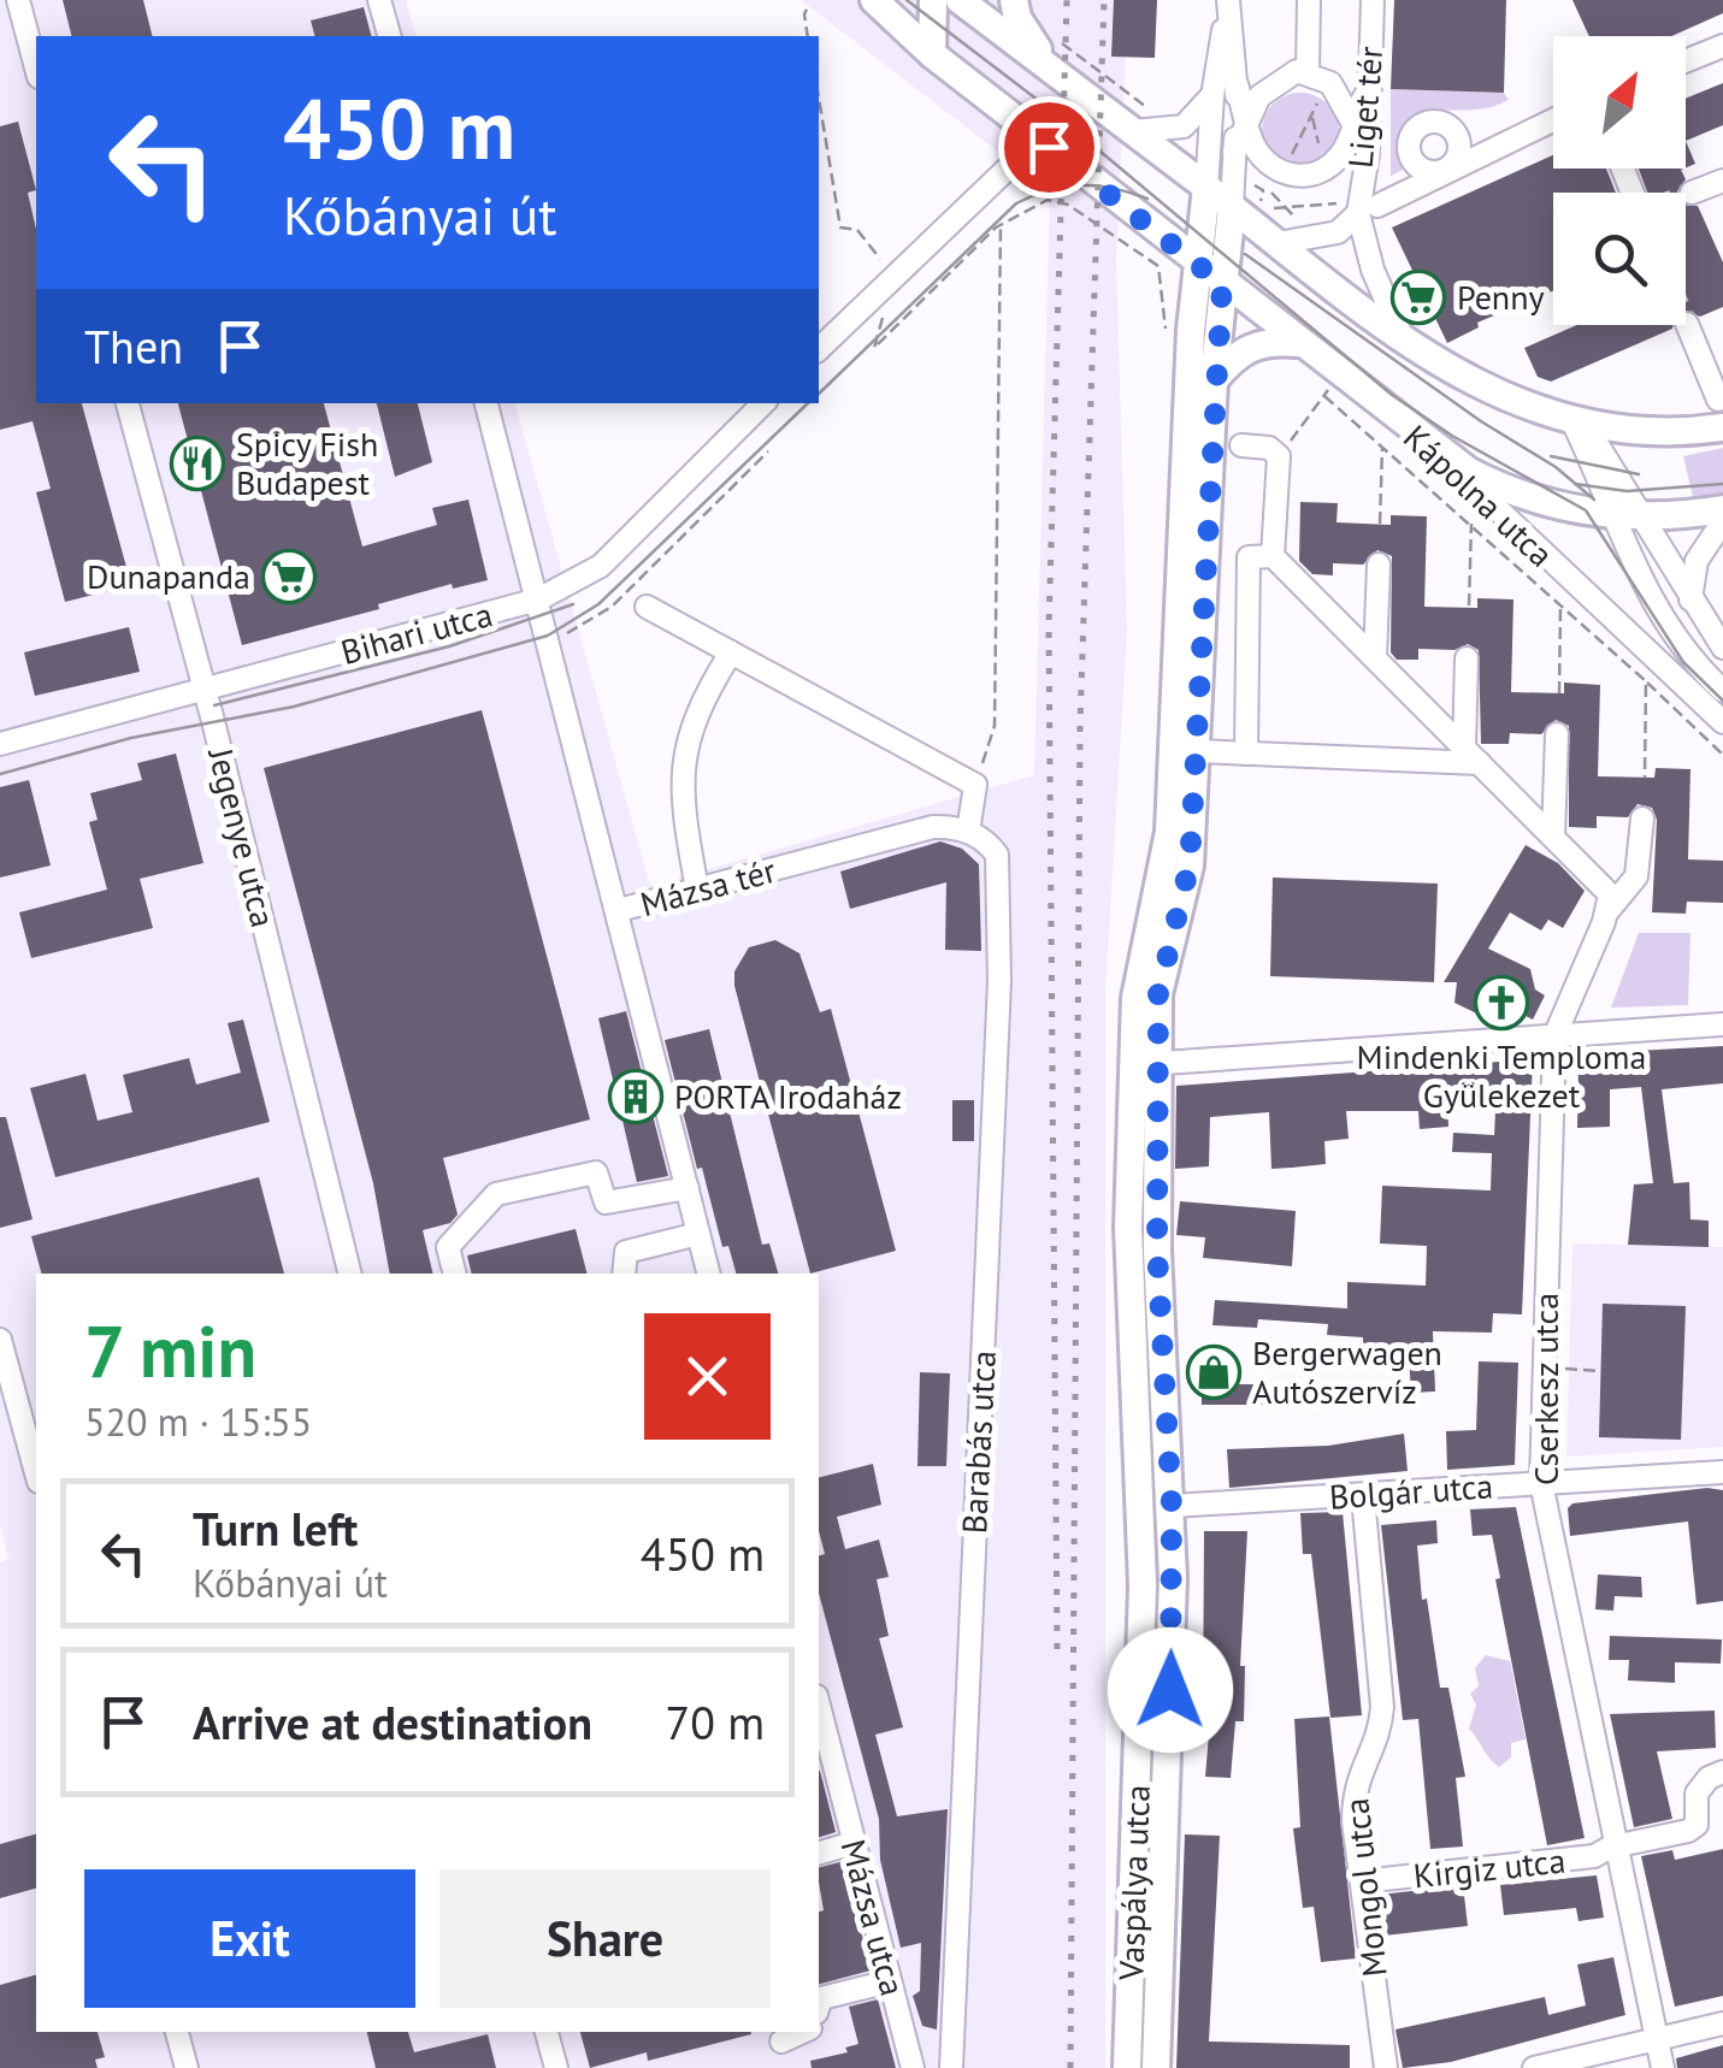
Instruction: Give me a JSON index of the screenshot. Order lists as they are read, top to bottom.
{
  "streets": {
    "main road": ["Kápolna utca", "Vaspálya utca"],
    "street": [
      "Liget tér",
      "Bihari utca",
      "Jegenye utca",
      "Mázsa tér",
      "Cserkesz utca",
      "Barabás utca",
      "Bolgár utca",
      "Kirgiz utca",
      "Mongol utca",
      "Mázsa utca"
    ]
  },
  "crossings": [
    ["Kápolna utca", "Vaspálya utca"],
    ["Bihari utca", "Jegenye utca"],
    ["Bihari utca", "Mázsa tér"],
    ["Mázsa tér", "Barabás utca"],
    ["Cserkesz utca", "Bolgár utca"],
    ["Cserkesz utca", "Kirgiz utca"],
    ["Bolgár utca", "Vaspálya utca"],
    ["Bolgár utca", "Mongol utca"],
    ["Kirgiz utca", "Mongol utca"]
  ],
  "places": {
    "supermarket": ["Penny", "Dunapanda"],
    "restaurant": ["Spicy Fish Budapest"],
    "church": ["Mindenki Temploma Gyülekezet"],
    "building": ["PORTA Irodaház"],
    "shop": ["Bergerwagen Autószervíz"]
  },
  "north": "top right",
  "page": {
    "turn": ["450 m", "Kőbányai út"],
    "then": "Then",
    "heading": ["7 min", "520 m · 15:55"],
    "list": [
      {
        "name": "Turn left",
        "note": "Kőbányai út",
        "value": "450 m"
      },
      {
        "name": "Arrive at destination",
        "value": "70 m"
      }
    ],
    "buttons": ["Exit", "Share"]
  }
}
